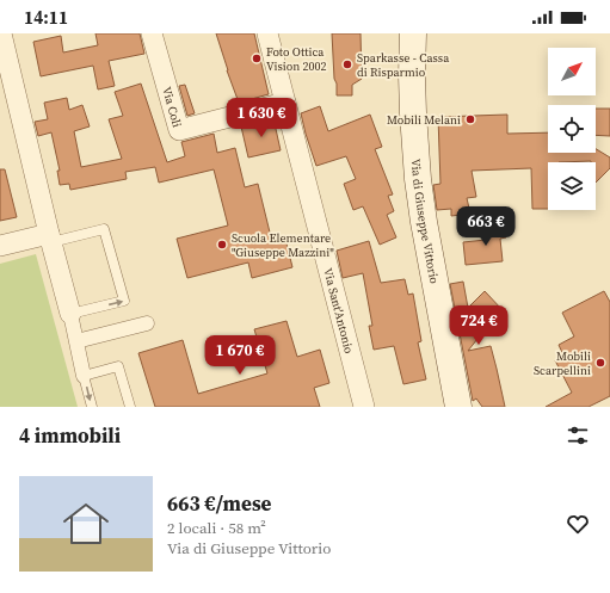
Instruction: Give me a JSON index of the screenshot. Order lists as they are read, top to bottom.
{
  "streets": {
    "main road": ["Via di Giuseppe Vittorio"],
    "street": ["Via Coli", "Via Sant'Antonio"]
  },
  "crossings": [
    ["Via Coli", "Via Sant'Antonio"]
  ],
  "places": [
    "Foto Ottica Vision 2002",
    "Sparkasse - Cassa di Risparmio",
    "Mobili Melani",
    "Scuola Elementare \"Giuseppe Mazzini\"",
    "Mobili Scarpellini"
  ],
  "north": "top right",
  "page": {
    "status": "14:11",
    "price": [
      "1 630 €",
      "663 €",
      "724 €",
      "1 670 €"
    ],
    "heading": "4 immobili",
    "list": [
      {
        "name": "663 €/mese",
        "note": "2 locali · 58 m² · Via di Giuseppe Vittorio"
      }
    ]
  }
}
